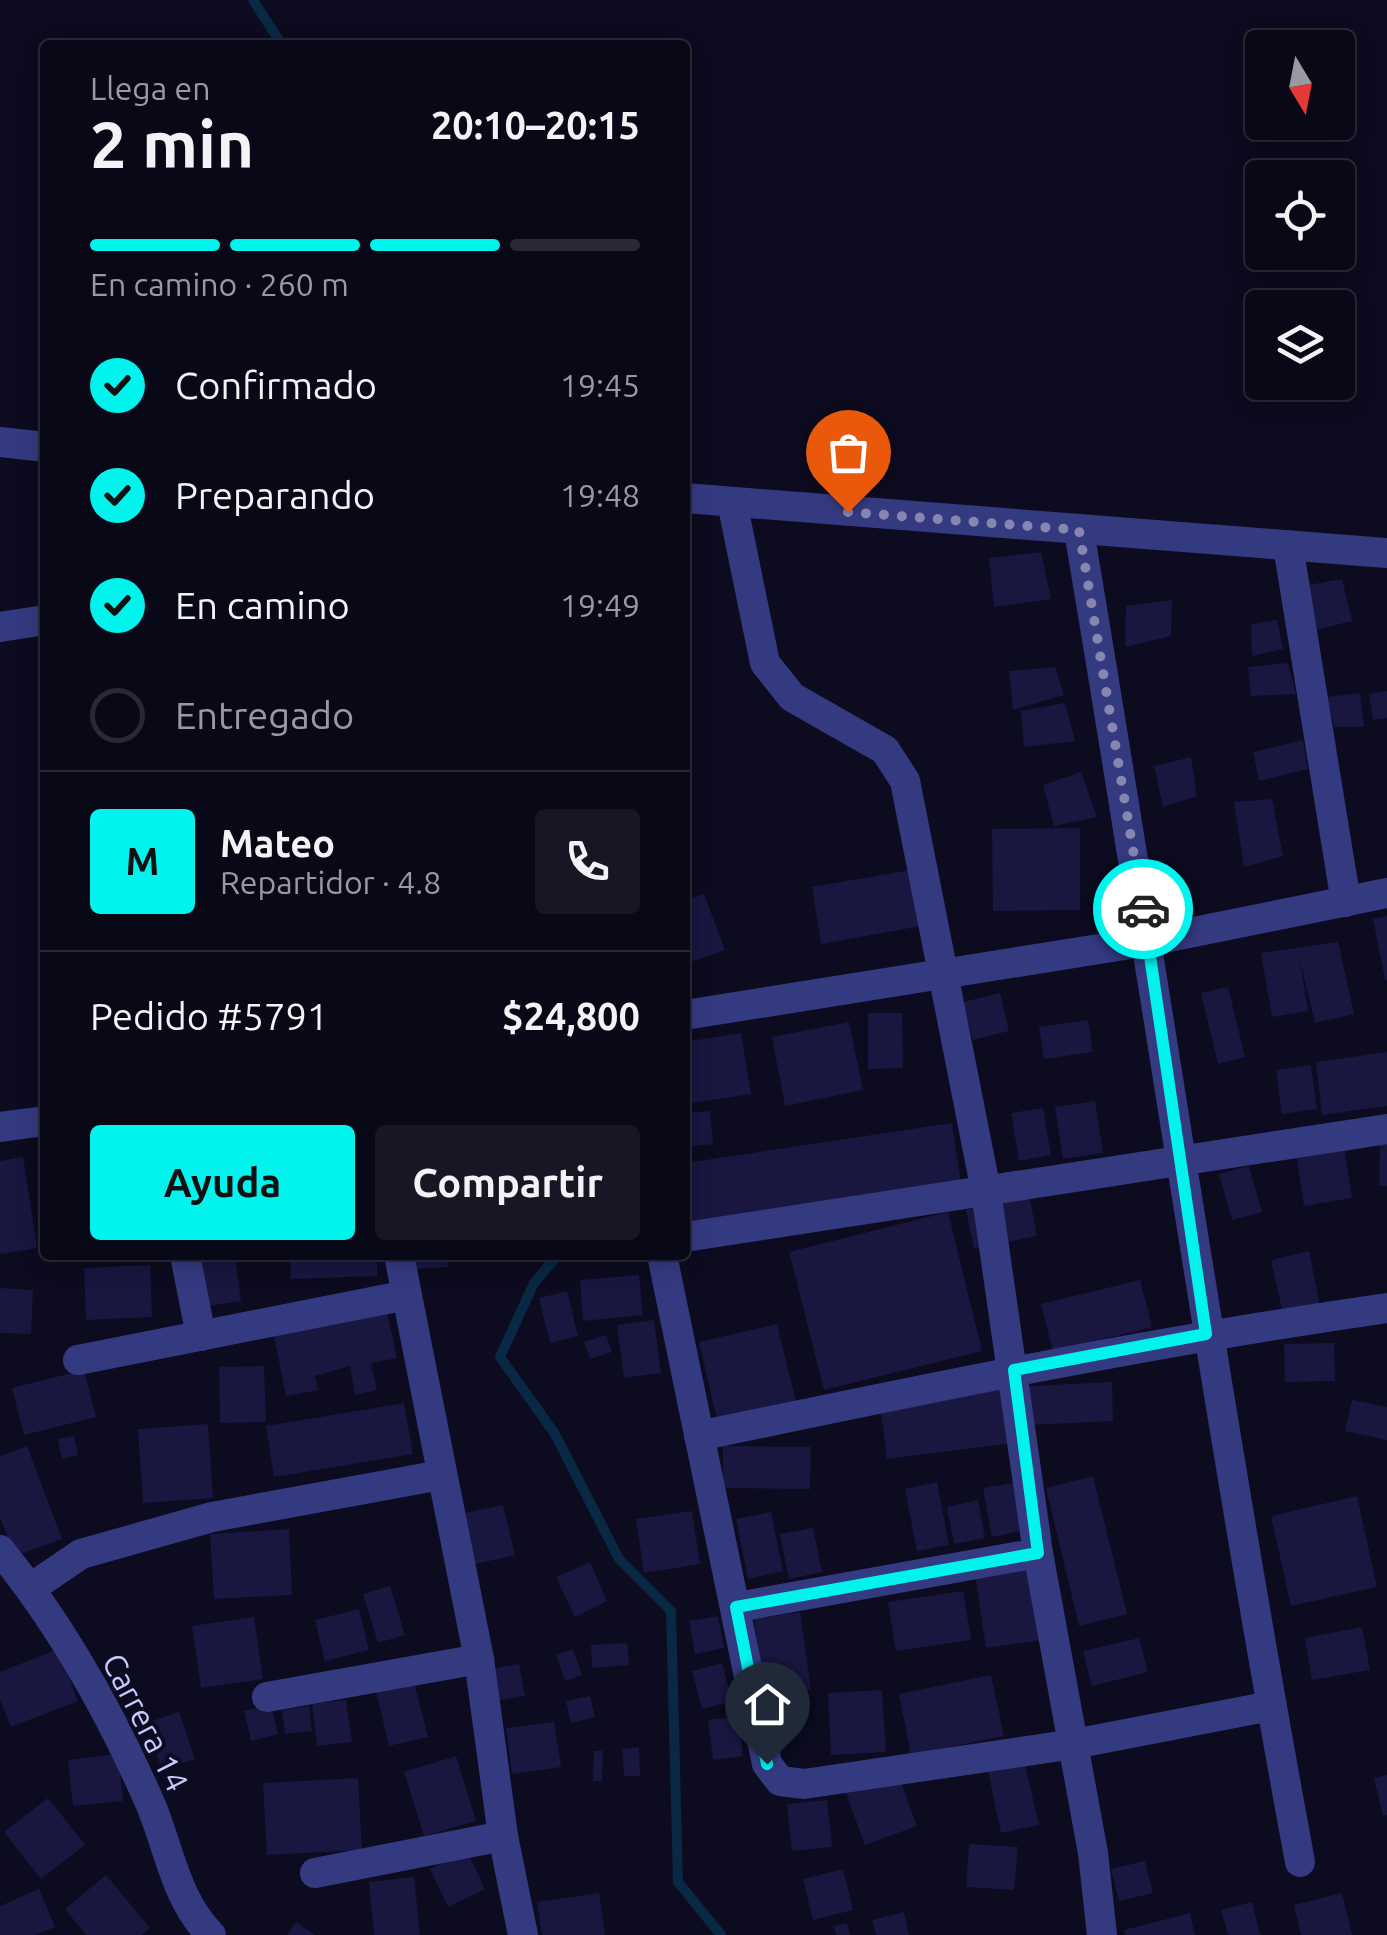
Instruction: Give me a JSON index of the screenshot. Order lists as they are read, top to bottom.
{
  "streets": {
    "street": ["Carrera 14"]
  },
  "north": "bottom",
  "page": {
    "heading": ["2 min", "Llega en", "20:10–20:15"],
    "panel": [
      "Mateo",
      "Repartidor · 4.8",
      "Pedido #5791",
      "$24,800"
    ],
    "bar": "En camino · 260 m",
    "list": [
      ["Confirmado", "19:45"],
      ["Preparando", "19:48"],
      ["En camino", "19:49"],
      "Entregado"
    ],
    "round": "M",
    "buttons": ["Ayuda", "Compartir"]
  }
}
